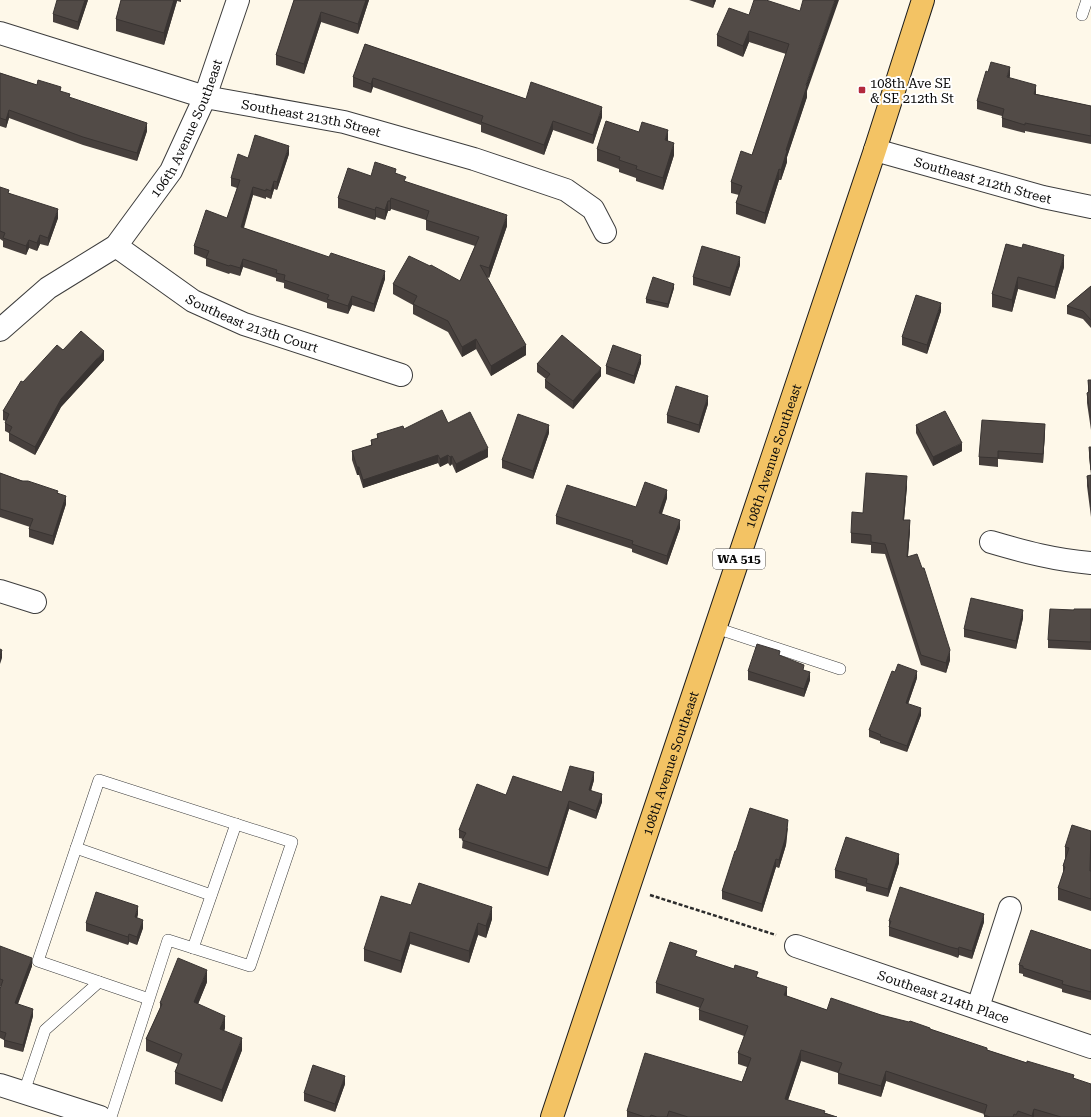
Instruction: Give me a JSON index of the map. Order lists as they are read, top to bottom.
{
  "streets": {
    "main road": ["108th Avenue Southeast", "WA 515"],
    "street": [
      "Southeast 213th Street",
      "106th Avenue Southeast",
      "Southeast 212th Street",
      "Southeast 213th Court",
      "Southeast 214th Place"
    ]
  },
  "crossings": [
    ["Southeast 213th Street", "106th Avenue Southeast"],
    ["106th Avenue Southeast", "Southeast 213th Court"],
    ["Southeast 212th Street", "108th Avenue Southeast"]
  ],
  "places": {
    "transit": ["108th Ave SE & SE 212th St"]
  }
}
